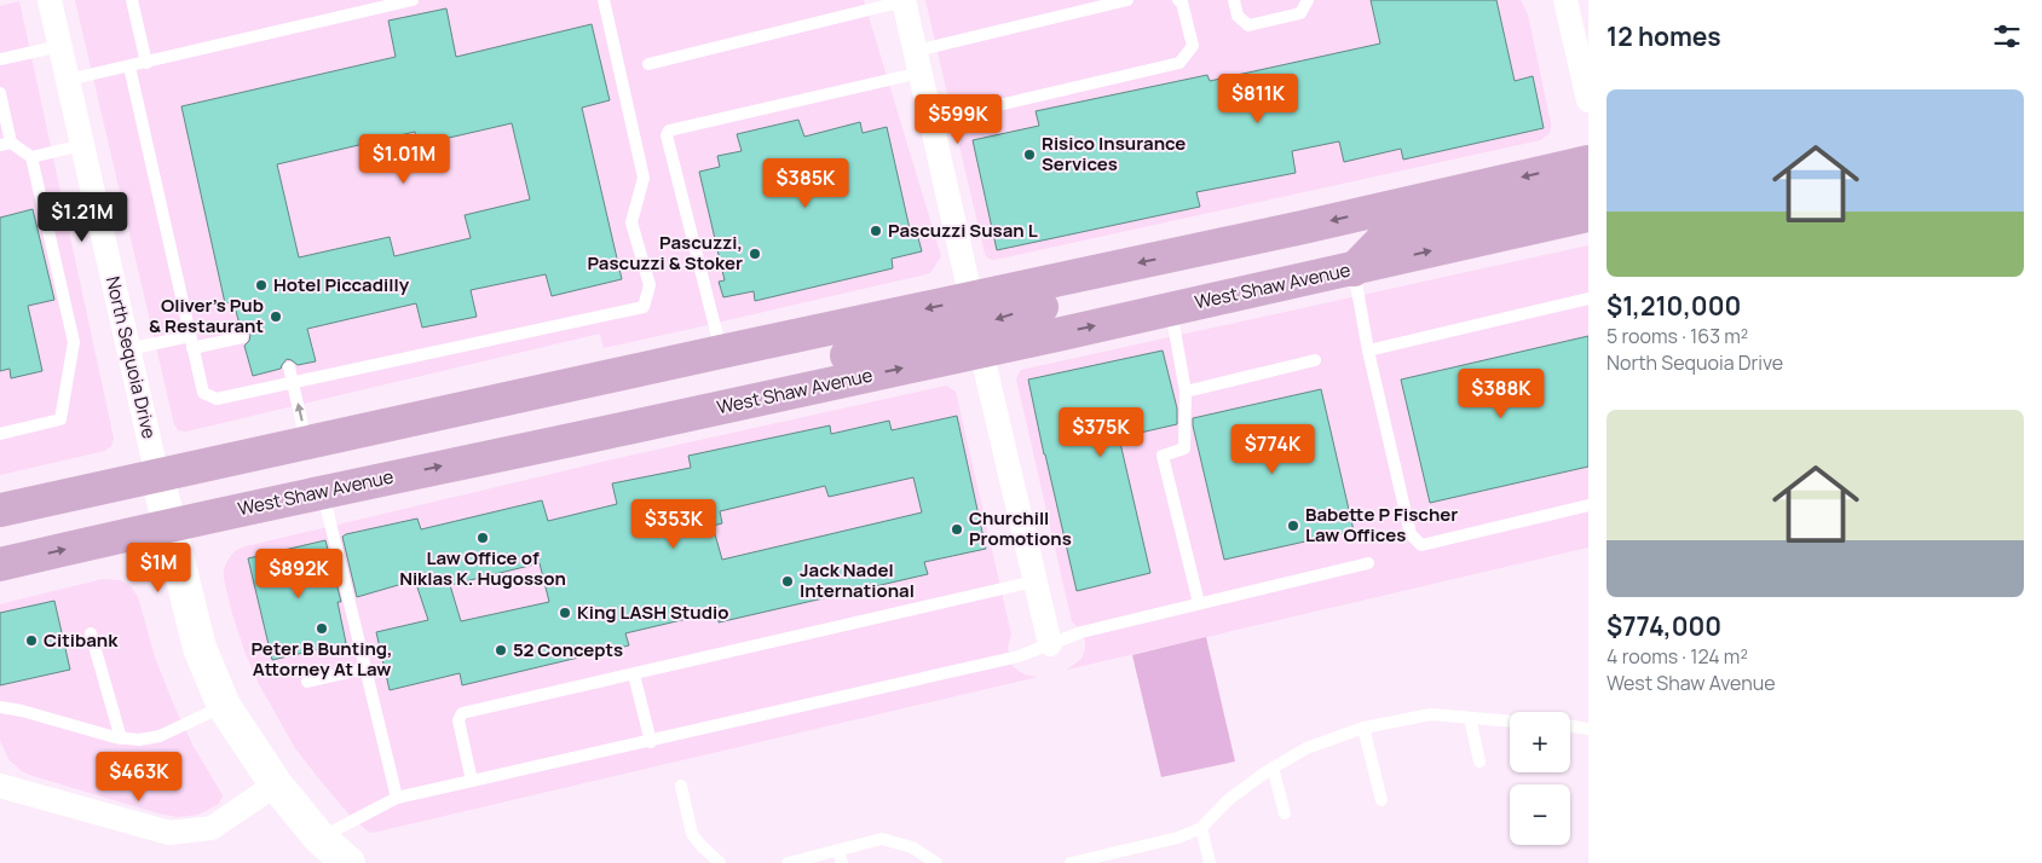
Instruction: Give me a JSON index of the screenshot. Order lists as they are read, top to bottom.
{
  "streets": {
    "main road": ["West Shaw Avenue"],
    "street": ["North Sequoia Drive"]
  },
  "crossings": [
    ["West Shaw Avenue", "North Sequoia Drive"]
  ],
  "places": [
    "Risico Insurance Services",
    "Pascuzzi Susan L",
    "Pascuzzi, Pascuzzi & Stoker",
    "Hotel Piccadilly",
    "Oliver's Pub & Restaurant",
    "Babette P Fischer Law Offices",
    "Churchill Promotions",
    "Law Office of Niklas K. Hugosson",
    "Jack Nadel International",
    "King LASH Studio",
    "Peter B Bunting, Attorney At Law",
    "Citibank",
    "52 Concepts"
  ],
  "page": {
    "heading": "12 homes",
    "list": [
      {
        "name": "$1,210,000",
        "note": "5 rooms · 163 m² · North Sequoia Drive"
      },
      {
        "name": "$774,000",
        "note": "4 rooms · 124 m² · West Shaw Avenue"
      }
    ],
    "price": [
      "$811K",
      "$599K",
      "$1.01M",
      "$385K",
      "$1.21M",
      "$388K",
      "$375K",
      "$774K",
      "$353K",
      "$1M",
      "$892K",
      "$463K"
    ],
    "map_buttons": ["+", "−"]
  }
}
